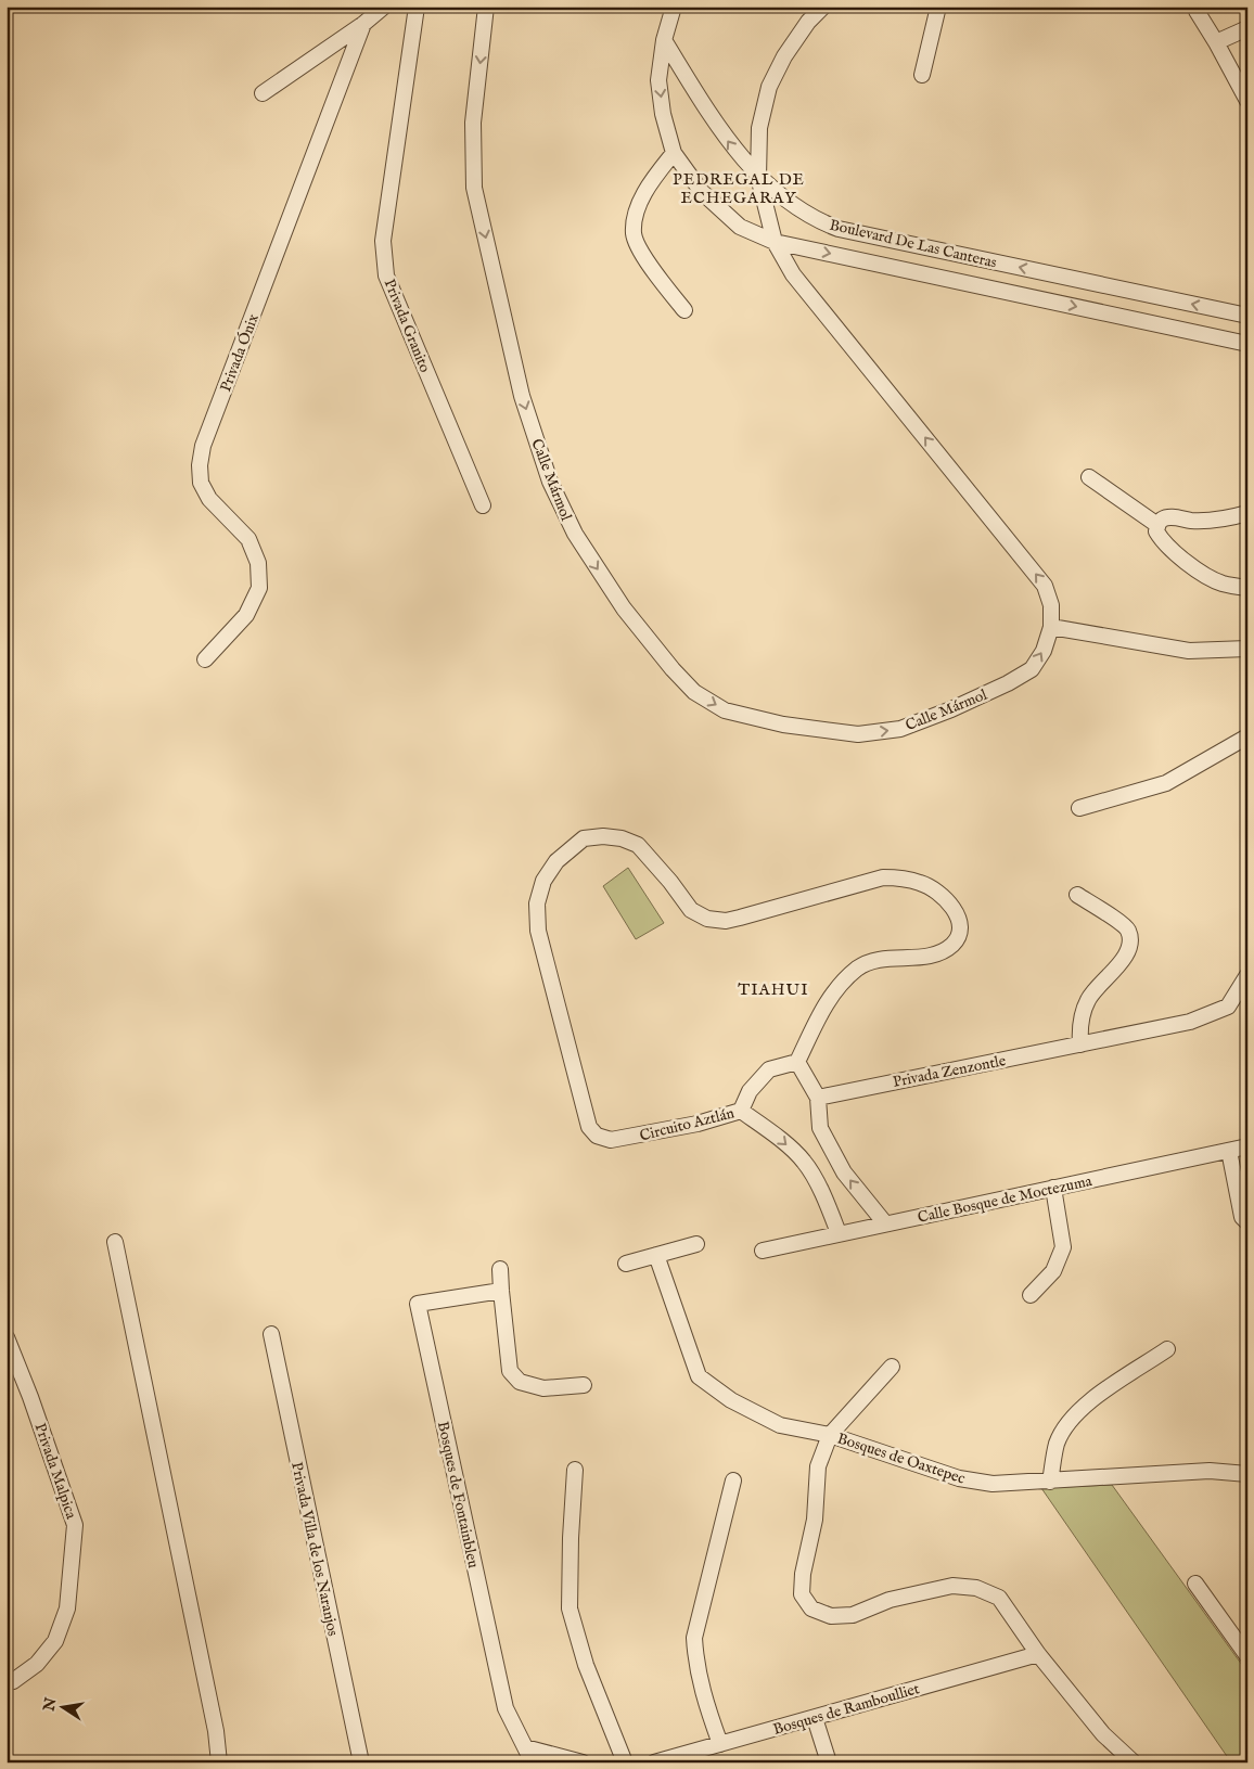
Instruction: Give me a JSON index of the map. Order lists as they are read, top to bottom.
{
  "streets": {
    "street": [
      "Boulevard De Las Canteras",
      "Privada Granito",
      "Privada Ónix",
      "Calle Mármol",
      "Privada Zenzontle",
      "Circuito Aztlán",
      "Calle Bosque de Moctezuma",
      "Bosques de Oaxtepec",
      "Privada Malpica",
      "Bosques de Fontainbleu",
      "Privada Villa de los Naranjos",
      "Bosques de Ramboulliet"
    ]
  },
  "crossings": [
    ["Boulevard De Las Canteras", "Calle Mármol"]
  ],
  "districts": ["PEDREGAL DE ECHEGARAY", "TIAHUI"],
  "north": "left"
}
